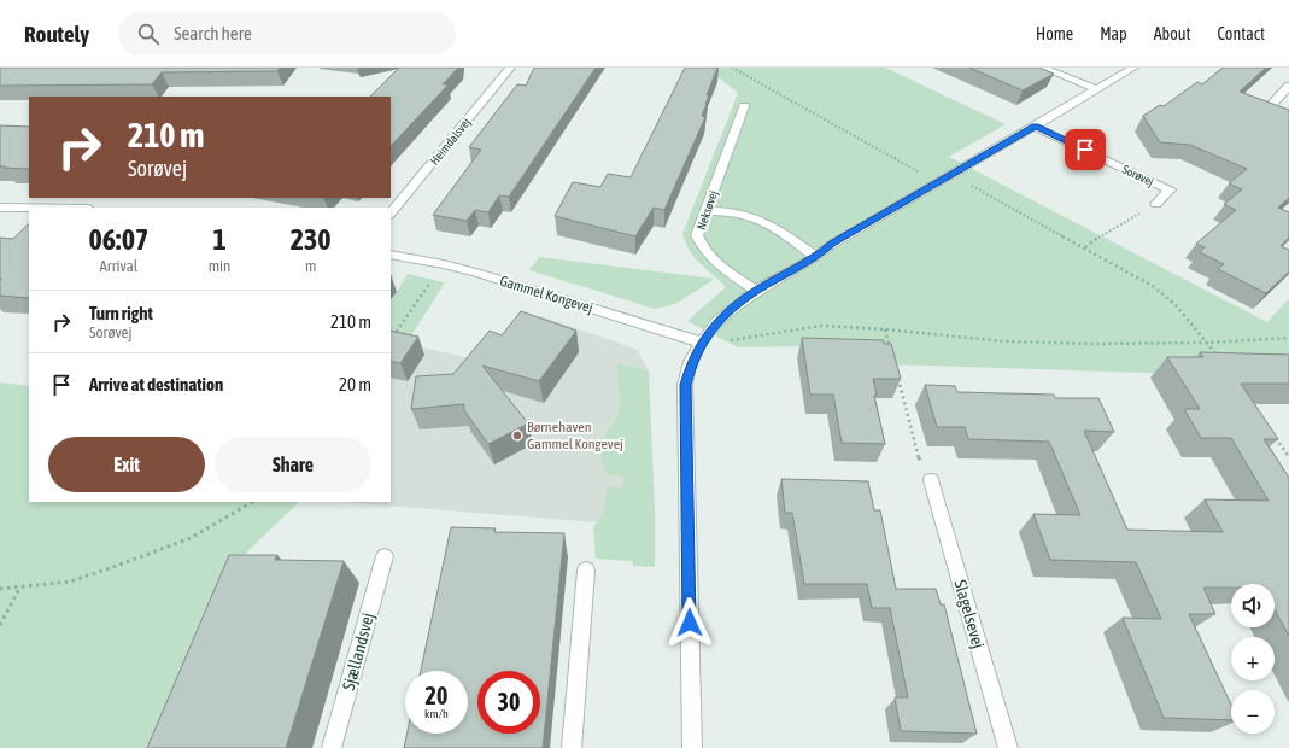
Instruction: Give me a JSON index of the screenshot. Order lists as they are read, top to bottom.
{
  "streets": {
    "street": [
      "Heimdalsvej",
      "Sorøvej",
      "Neksøvej",
      "Gammel Kongevej",
      "Slagelsevej",
      "Sjællandsvej"
    ]
  },
  "places": ["Børnehaven Gammel Kongevej"],
  "page": {
    "header": "Routely",
    "search": "Search here",
    "nav": [
      "Home",
      "Map",
      "About",
      "Contact"
    ],
    "turn": ["210 m", "Sorøvej"],
    "eta": [
      "06:07",
      "Arrival",
      "1",
      "min",
      "230",
      "m"
    ],
    "list": [
      {
        "name": "Turn right",
        "note": "Sorøvej",
        "value": "210 m"
      },
      {
        "name": "Arrive at destination",
        "value": "20 m"
      }
    ],
    "buttons": ["Exit", "Share"],
    "map_buttons": ["+", "−"],
    "speed": "20 km/h",
    "limit": "30"
  }
}
